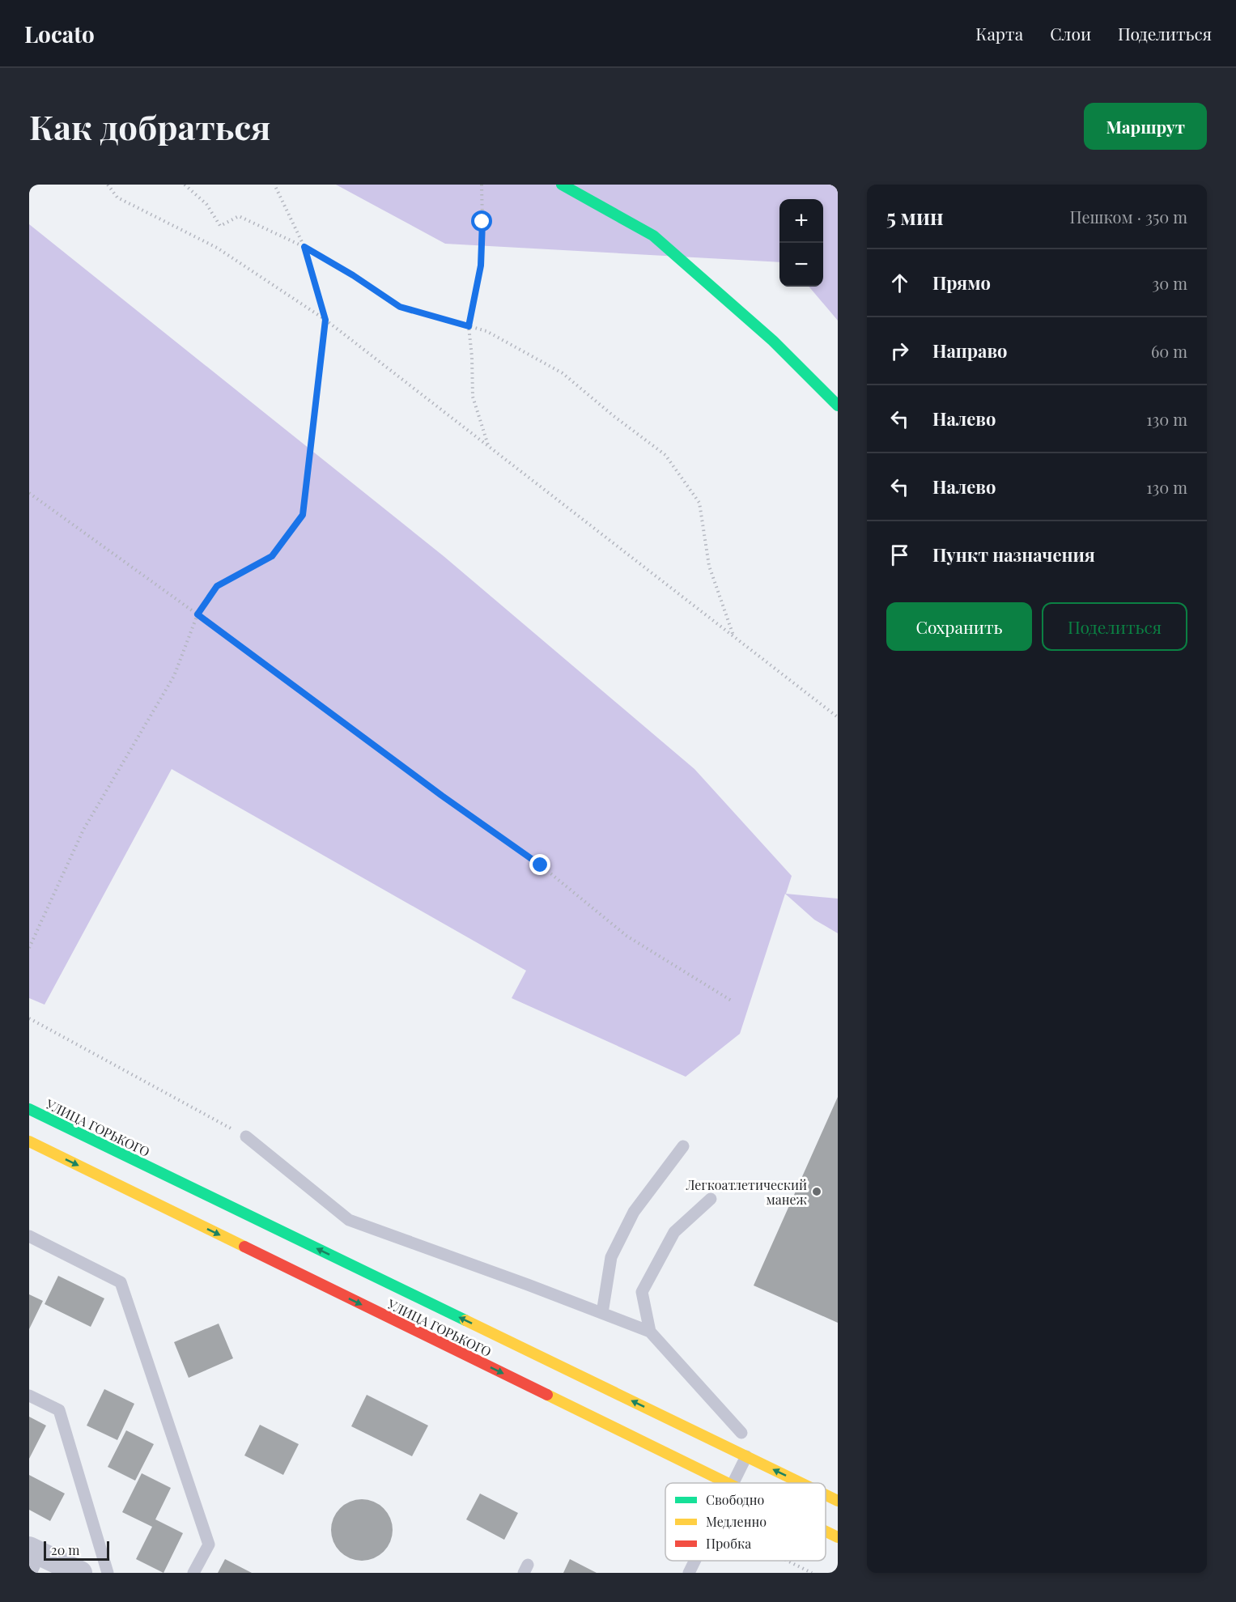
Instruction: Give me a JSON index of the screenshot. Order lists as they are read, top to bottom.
{
  "streets": {
    "main road": ["УЛИЦА ГОРЬКОГО"]
  },
  "places": ["Легкоатлетический манеж"],
  "legend": ["Свободно", "Медленно", "Пробка"],
  "scale_bar": "20 m",
  "page": {
    "header": "Locato",
    "nav": ["Карта", "Слои", "Поделиться"],
    "buttons": [
      "Маршрут",
      ["Сохранить", "Поделиться"]
    ],
    "title": "Как добраться",
    "heading": ["5 мин", "Пешком · 350 m"],
    "map_buttons": ["+", "−"],
    "list": [
      ["Прямо", "30 m"],
      ["Направо", "60 m"],
      ["Налево", "130 m"],
      ["Налево", "130 m"],
      "Пункт назначения"
    ],
    "scale": "20 m"
  }
}
